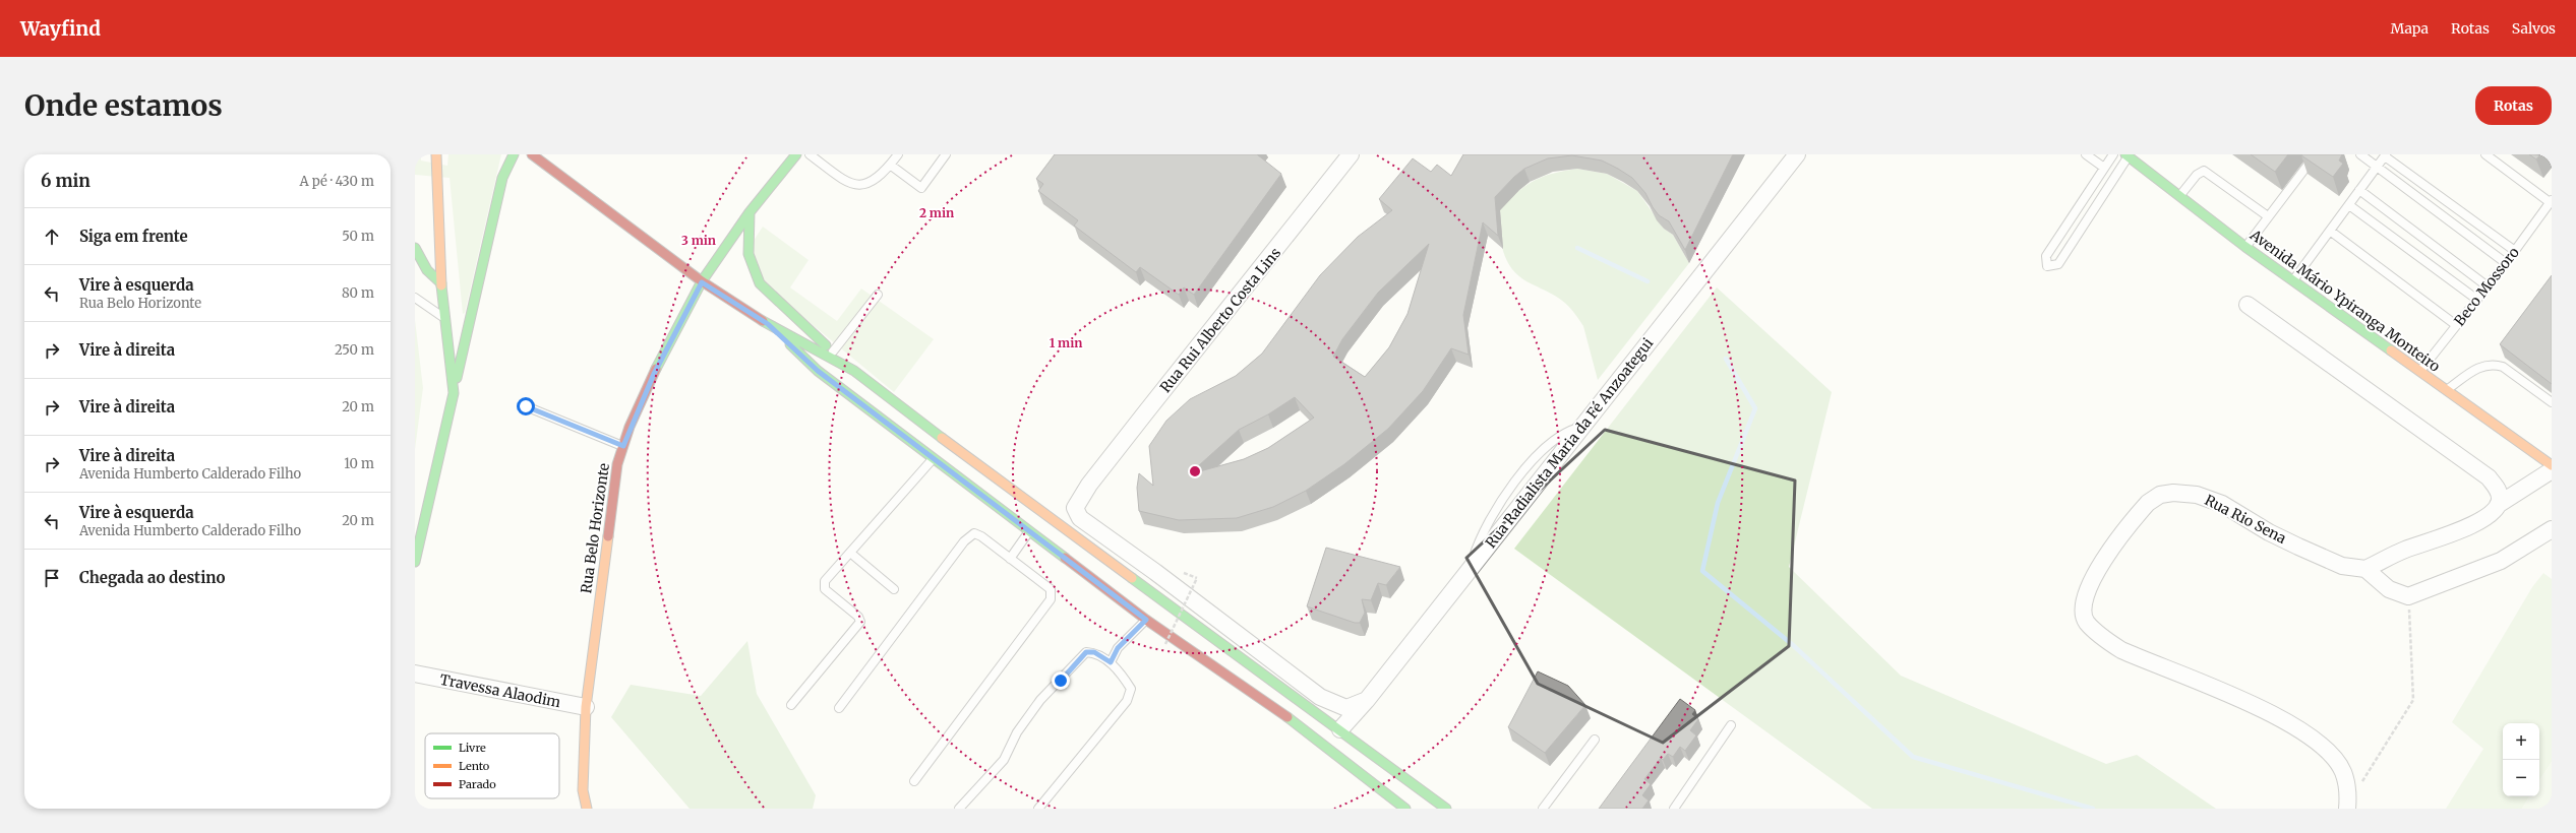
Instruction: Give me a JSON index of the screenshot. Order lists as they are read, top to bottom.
{
  "streets": {
    "main road": ["Avenida Mário Ypiranga Monteiro", "Rua Belo Horizonte"],
    "street": [
      "Rua Rui Alberto Costa Lins",
      "Rua Radialista Maria da Fé Anzoategui",
      "Rua Rio Sena",
      "Travessa Alaodim"
    ],
    "lane": ["Beco Mossoro"]
  },
  "crossings": [
    ["Beco Mossoro", "Avenida Mário Ypiranga Monteiro"],
    ["Rua Belo Horizonte", "Travessa Alaodim"]
  ],
  "legend": ["Livre", "Lento", "Parado"],
  "page": {
    "header": "Wayfind",
    "nav": ["Mapa", "Rotas", "Salvos"],
    "buttons": "Rotas",
    "title": "Onde estamos",
    "heading": ["6 min", "A pé · 430 m"],
    "list": [
      ["Siga em frente", "50 m"],
      ["Vire à esquerda", "Rua Belo Horizonte", "80 m"],
      ["Vire à direita", "250 m"],
      ["Vire à direita", "20 m"],
      ["Vire à direita", "Avenida Humberto Calderado Filho", "10 m"],
      ["Vire à esquerda", "Avenida Humberto Calderado Filho", "20 m"],
      "Chegada ao destino"
    ],
    "map_buttons": ["+", "−"]
  },
  "rings": ["2 min", "3 min", "1 min"]
}
